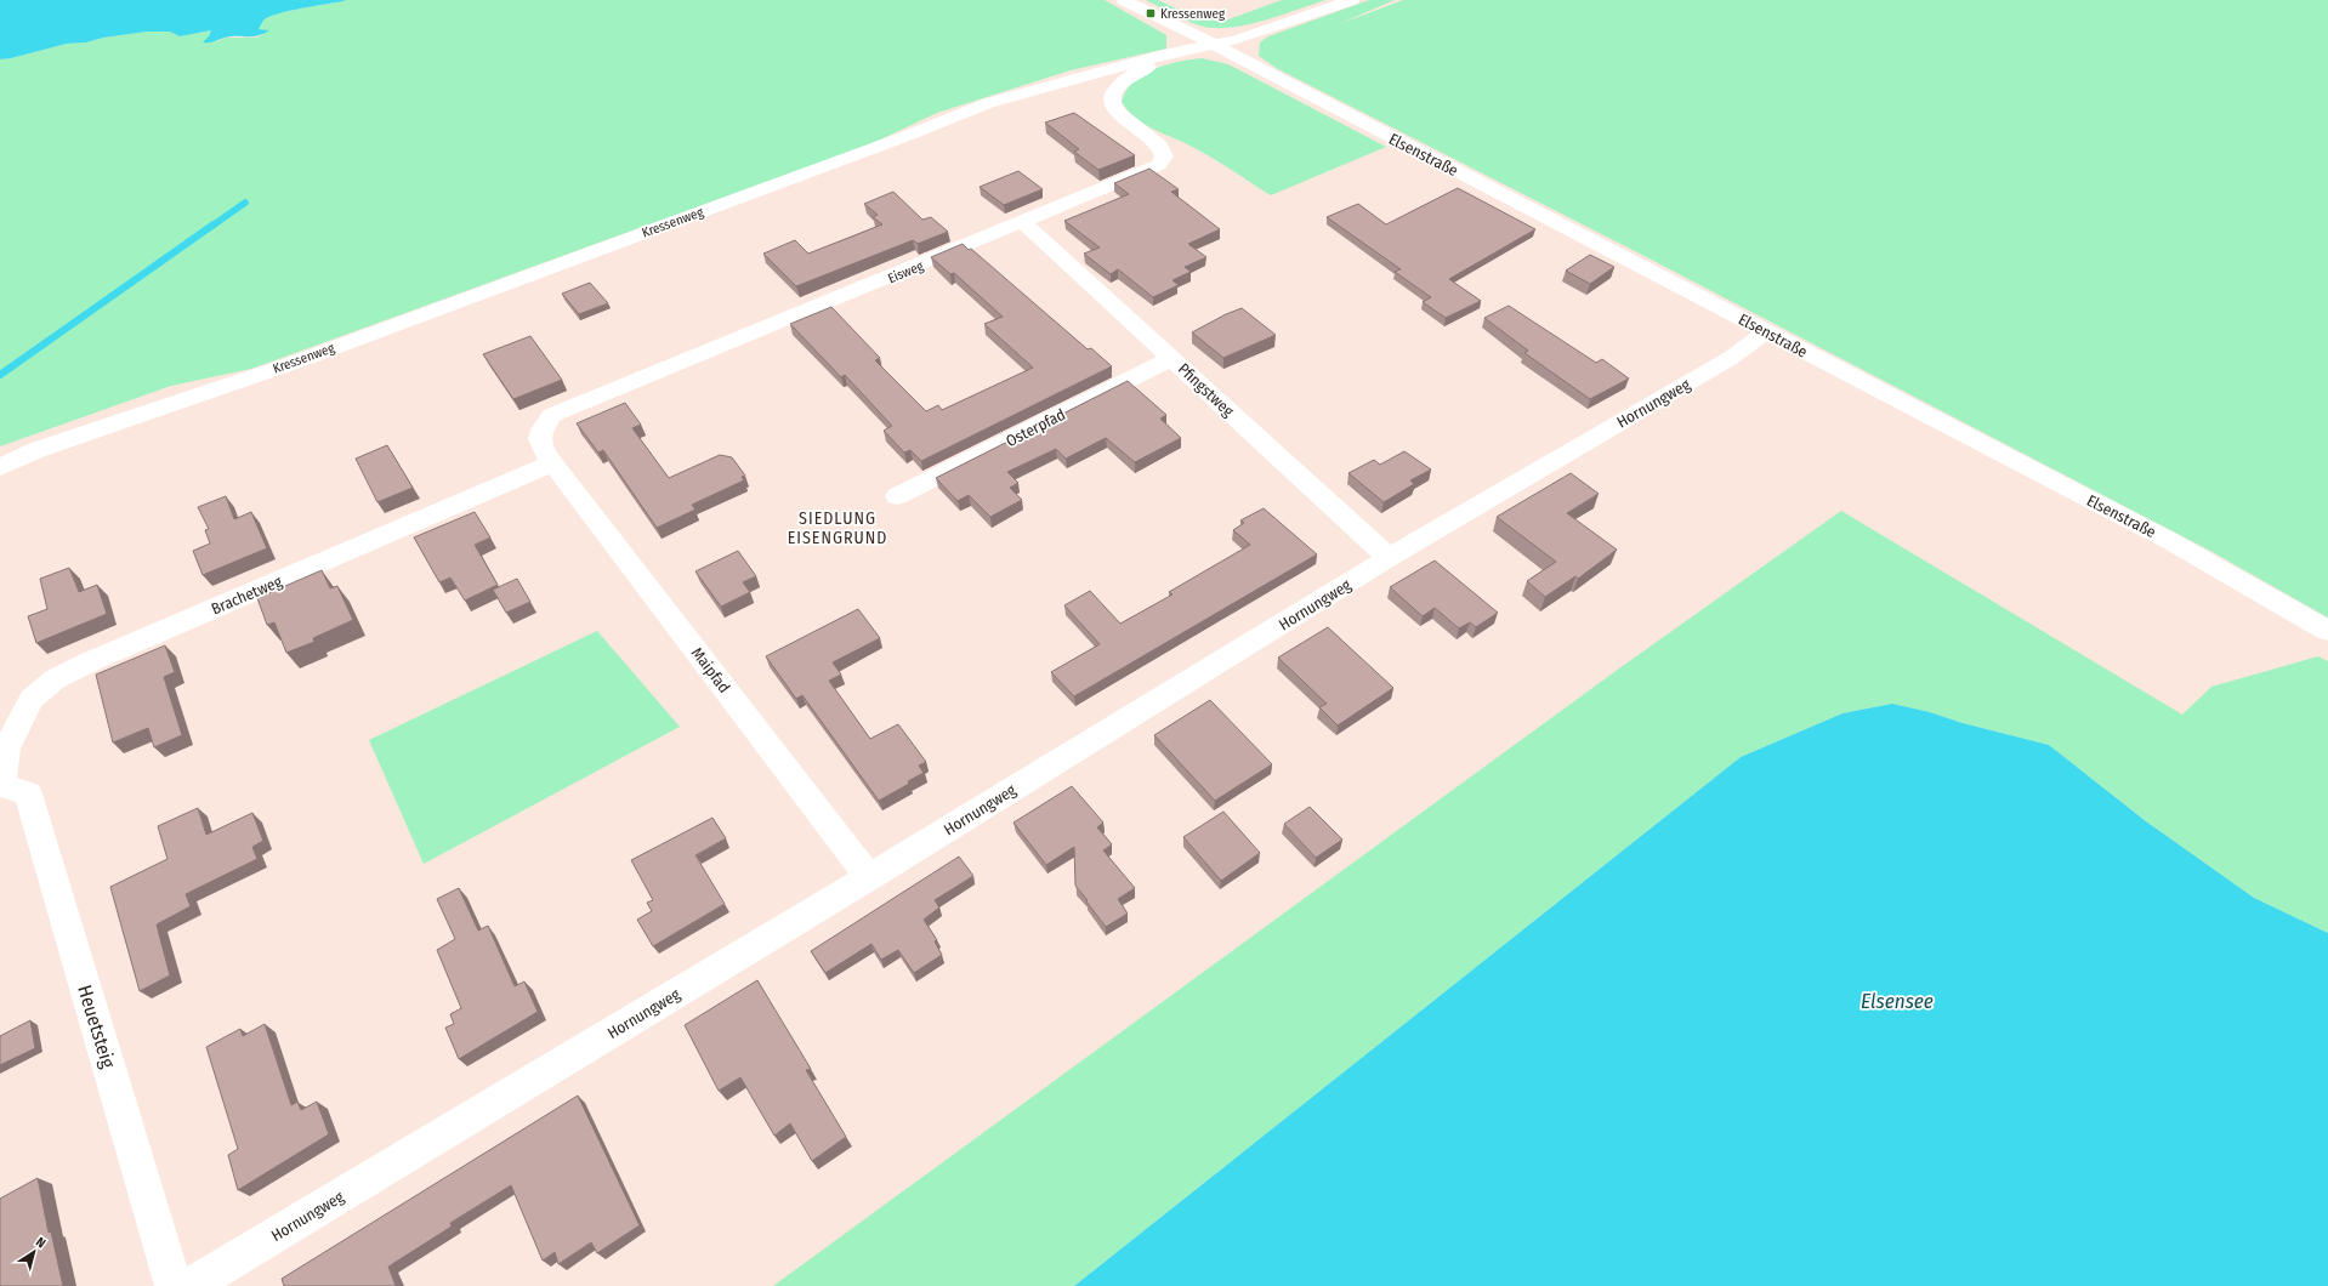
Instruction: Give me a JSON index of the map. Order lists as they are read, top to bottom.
{
  "streets": {
    "street": [
      "Elsenstraße",
      "Kressenweg",
      "Eisweg",
      "Pfingstweg",
      "Hornungweg",
      "Osterpfad",
      "Brachetweg",
      "Maipfad",
      "Heuetsteig"
    ]
  },
  "crossings": [
    ["Elsenstraße", "Kressenweg"],
    ["Elsenstraße", "Hornungweg"],
    ["Kressenweg", "Eisweg"],
    ["Eisweg", "Pfingstweg"],
    ["Eisweg", "Brachetweg"],
    ["Eisweg", "Maipfad"],
    ["Pfingstweg", "Hornungweg"],
    ["Pfingstweg", "Osterpfad"],
    ["Hornungweg", "Maipfad"],
    ["Brachetweg", "Maipfad"],
    ["Brachetweg", "Heuetsteig"]
  ],
  "districts": ["SIEDLUNG EISENGRUND"],
  "water": ["Elsensee"],
  "places": {
    "transit": ["Kressenweg"]
  },
  "north": "top right"
}
